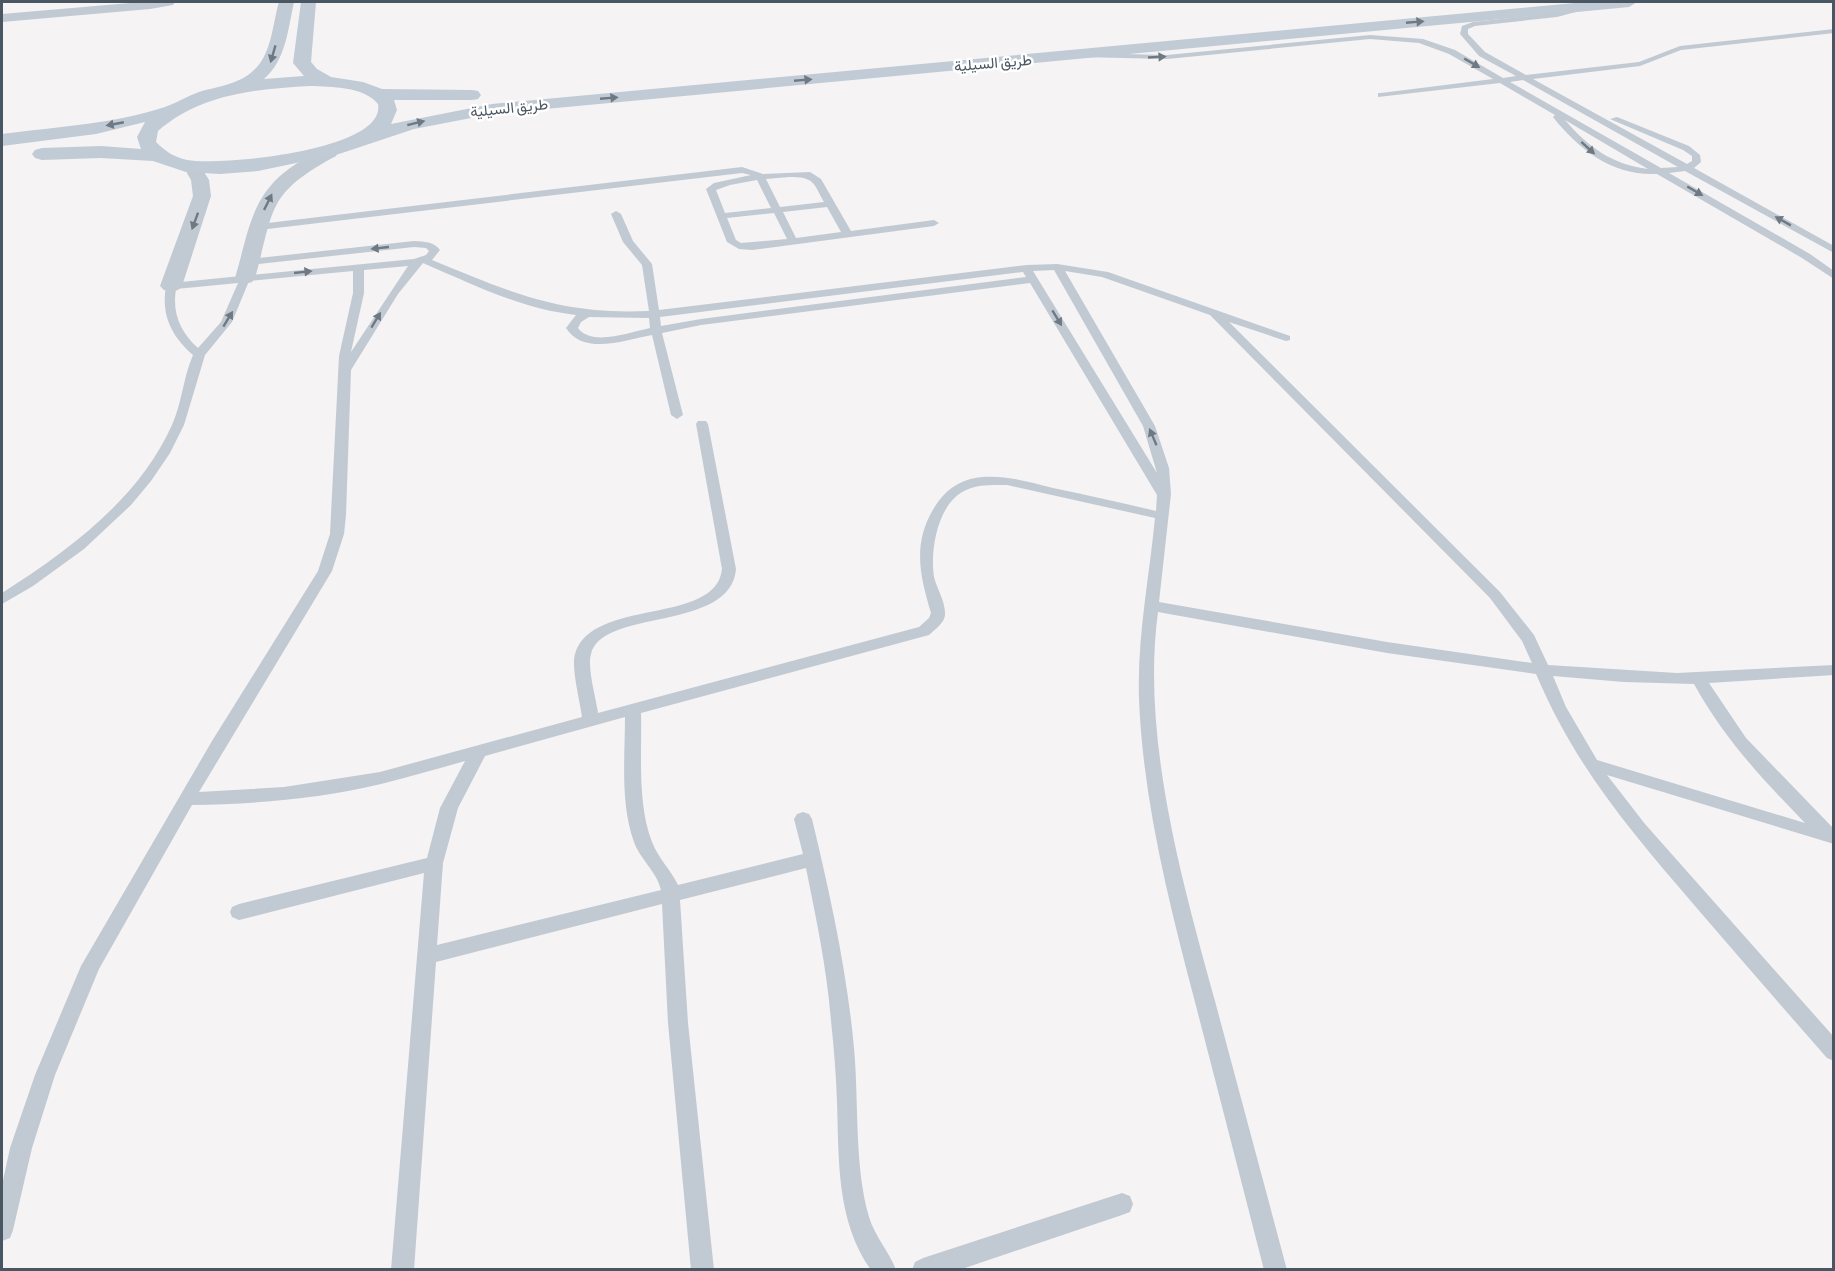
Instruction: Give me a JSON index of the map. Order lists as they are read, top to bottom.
{
  "streets": {
    "main road": ["طريق السيلية"]
  }
}
